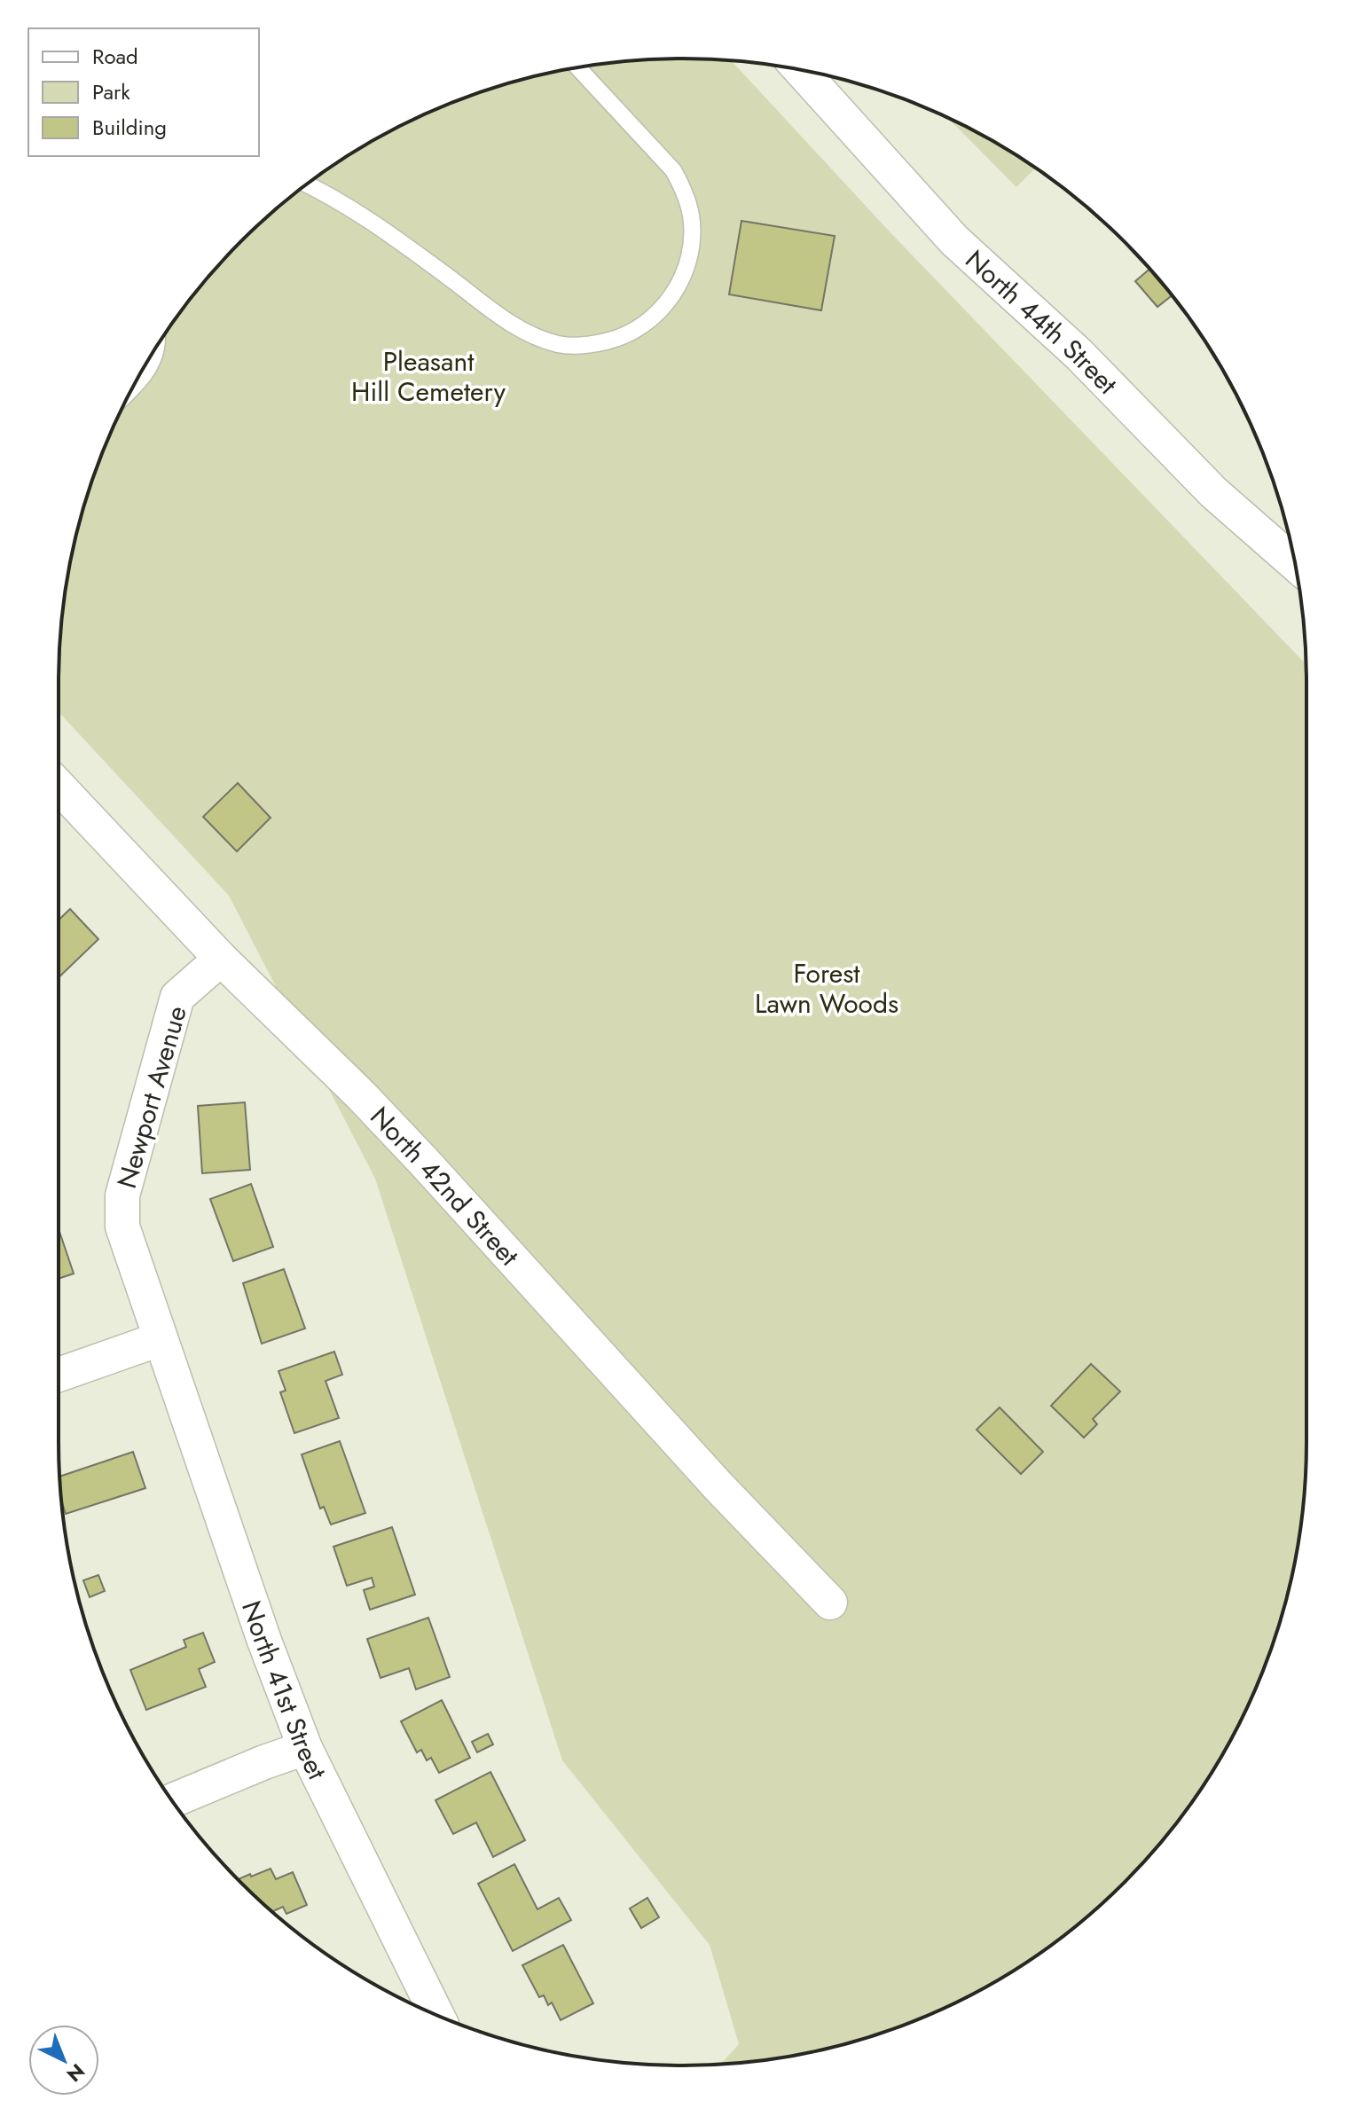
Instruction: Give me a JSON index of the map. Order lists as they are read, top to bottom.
{
  "streets": {
    "street": [
      "North 44th Street",
      "Newport Avenue",
      "North 42nd Street",
      "North 41st Street"
    ]
  },
  "crossings": [
    ["Newport Avenue", "North 42nd Street"],
    ["Newport Avenue", "North 41st Street"]
  ],
  "parks": ["Pleasant Hill Cemetery", "Forest Lawn Woods"],
  "legend": ["Road", "Park", "Building"],
  "north": "bottom right"
}
